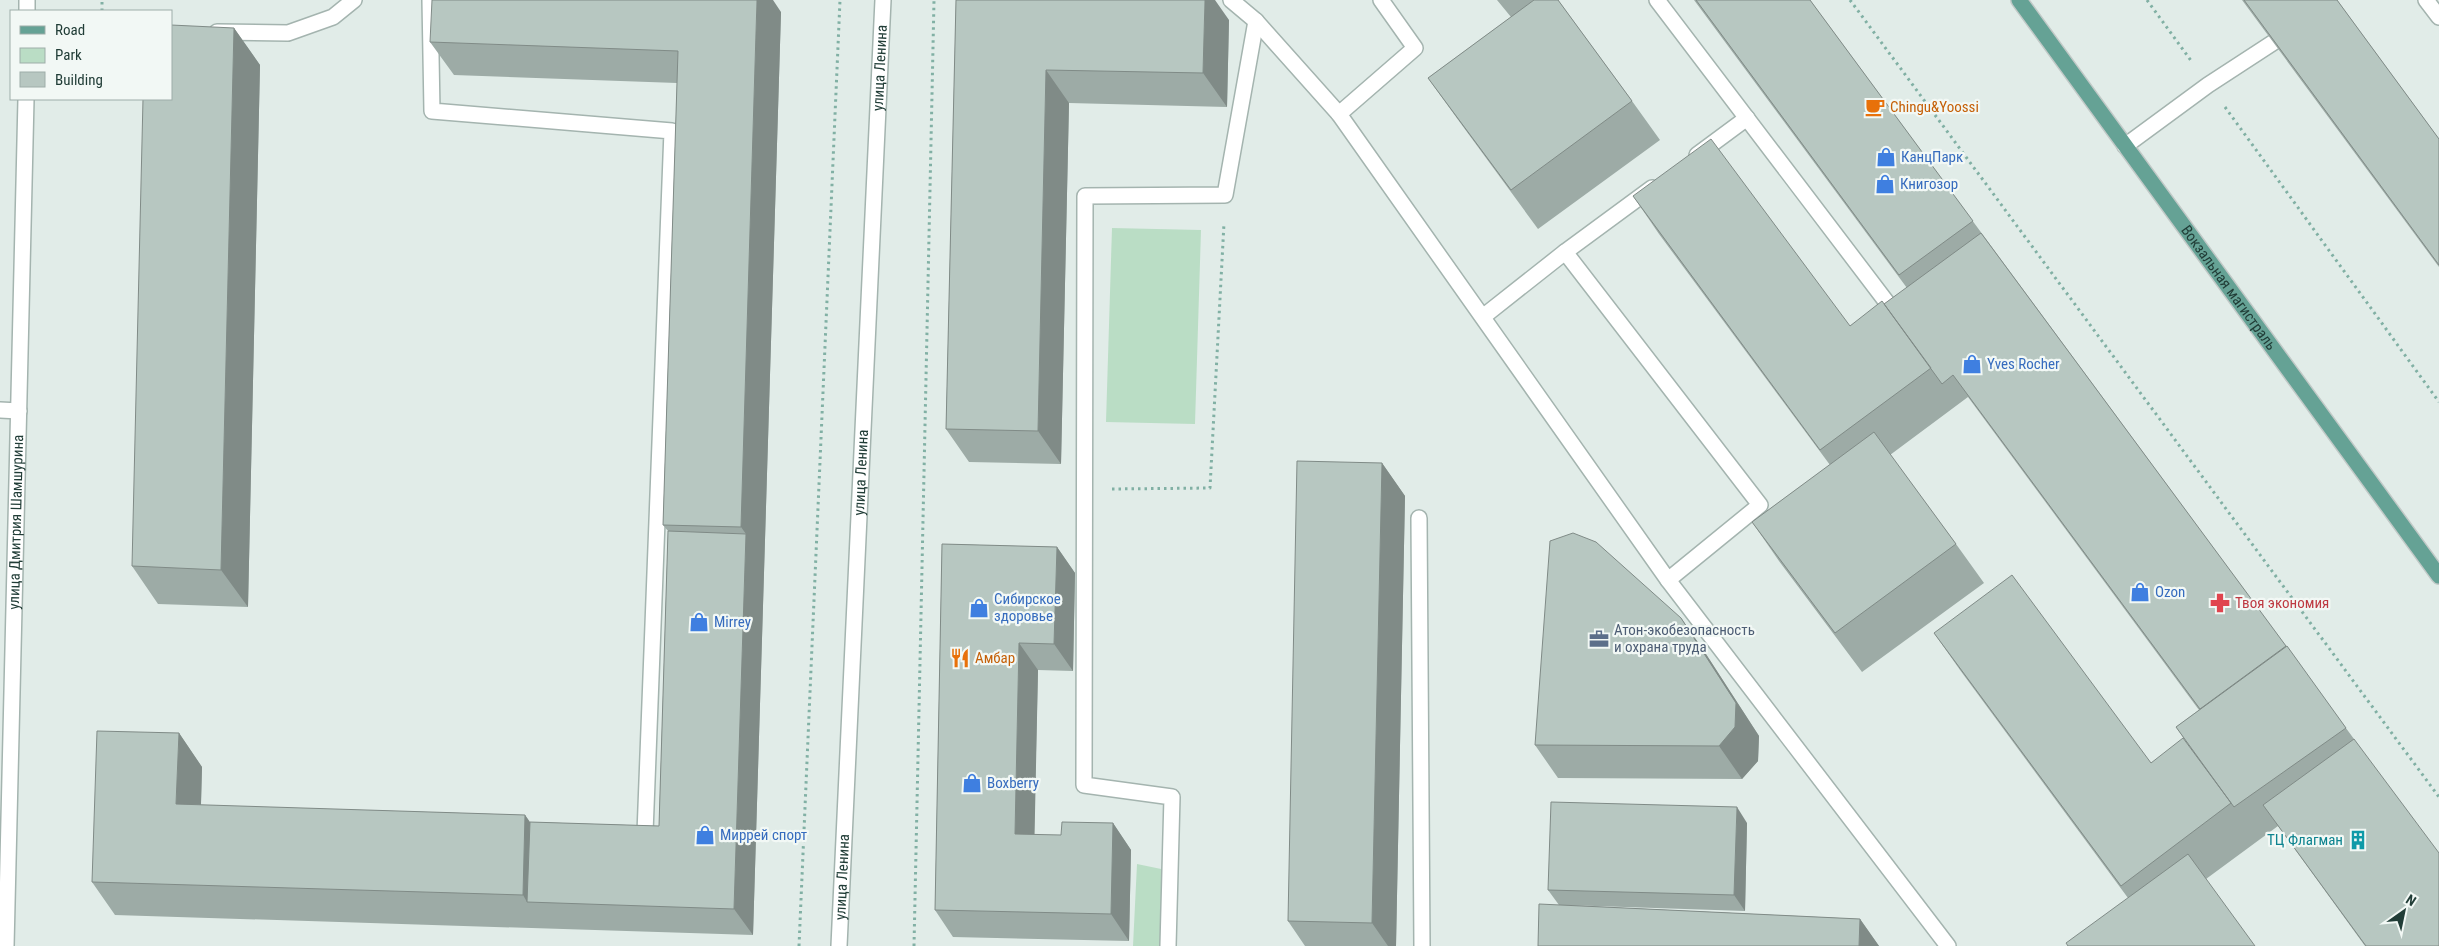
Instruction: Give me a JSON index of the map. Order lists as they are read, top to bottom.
{
  "streets": {
    "main road": ["Вокзальная магистраль"],
    "street": ["улица Ленина", "улица Дмитрия Шамшурина"]
  },
  "places": {
    "cafe": ["Chingu&Yoossi"],
    "shop": [
      "КанцПарк",
      "Книгозор",
      "Yves Rocher",
      "Ozon",
      "Сибирское здоровье",
      "Mirrey",
      "Boxberry",
      "Миррей спорт"
    ],
    "pharmacy": ["Твоя экономия"],
    "office": ["Атон-экобезопасность и охрана труда"],
    "restaurant": ["Амбар"],
    "building": ["ТЦ Флагман"]
  },
  "legend": ["Road", "Park", "Building"],
  "north": "top right"
}
